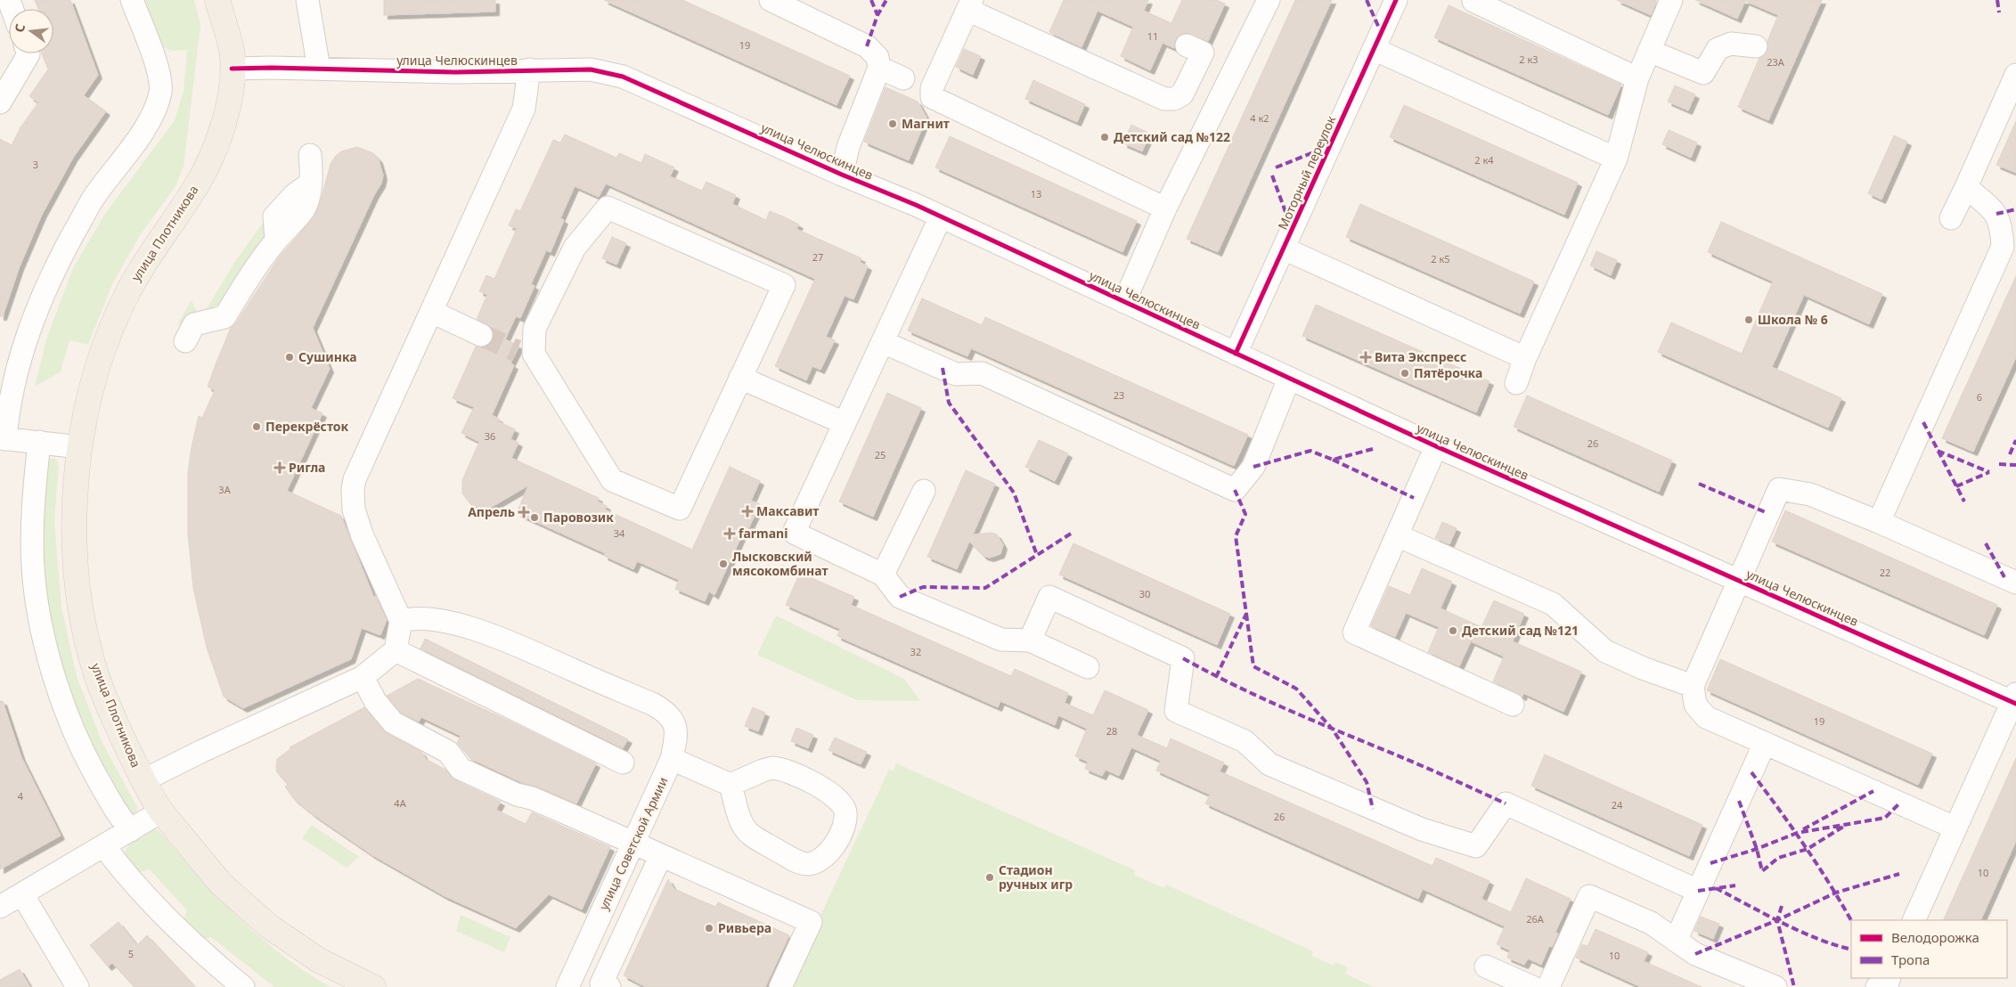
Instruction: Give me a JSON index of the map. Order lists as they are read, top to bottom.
{
  "streets": {
    "main road": ["улица Плотникова"],
    "street": ["улица Челюскинцев", "Моторный переулок", "улица Советской Армии"]
  },
  "crossings": [
    ["улица Челюскинцев", "Моторный переулок"],
    ["улица Челюскинцев", "улица Плотникова"]
  ],
  "places": {
    "other": [
      "Магнит",
      "Детский сад №122",
      "Школа № 6",
      "Сушинка",
      "Пятёрочка",
      "Перекрёсток",
      "Паровозик",
      "Лысковский мясокомбинат",
      "Детский сад №121",
      "Стадион ручных игр",
      "Ривьера"
    ],
    "health": [
      "Вита Экспресс",
      "Ригла",
      "Максавит",
      "Апрель",
      "farmani"
    ]
  },
  "house_numbers": [
    "11",
    "19",
    "2 к3",
    "23А",
    "4 к2",
    "2 к4",
    "3",
    "13",
    "27",
    "2 к5",
    "23",
    "6",
    "36",
    "26",
    "25",
    "3А",
    "34",
    "22",
    "30",
    "32",
    "19",
    "28",
    "4",
    "4А",
    "24",
    "26",
    "10",
    "26А",
    "5",
    "10"
  ],
  "legend": ["Велодорожка", "Тропа"],
  "north": "left"
}
